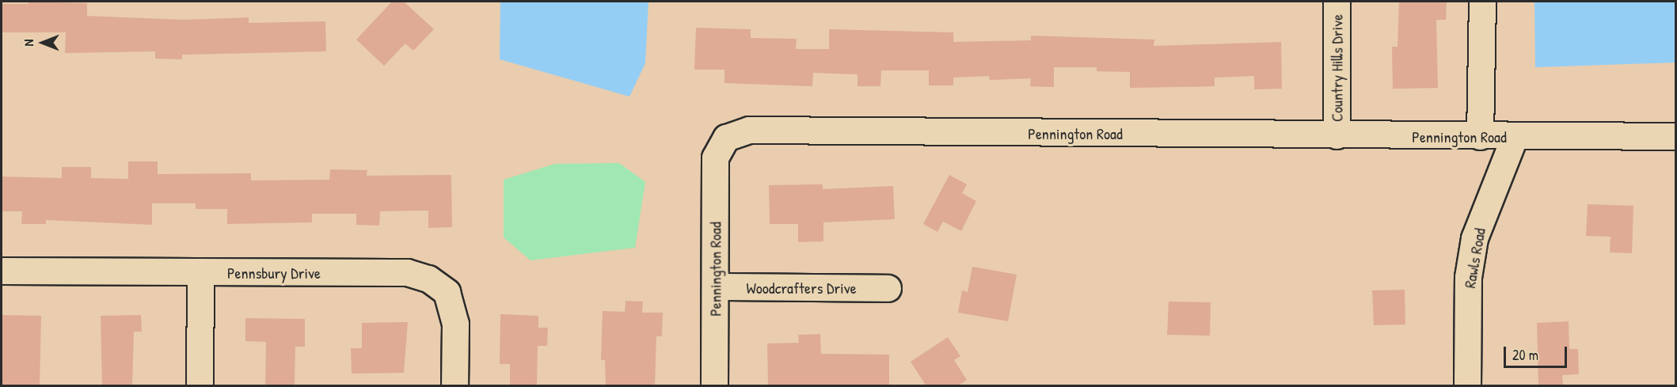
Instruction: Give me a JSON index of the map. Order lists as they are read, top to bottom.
{
  "streets": {
    "street": [
      "Country Hills Drive",
      "Pennington Road",
      "Rawls Road",
      "Pennsbury Drive",
      "Woodcrafters Drive"
    ]
  },
  "crossings": [
    ["Country Hills Drive", "Pennington Road"],
    ["Pennington Road", "Rawls Road"],
    ["Pennington Road", "Woodcrafters Drive"]
  ],
  "scale_bar": "20 m",
  "north": "left"
}
